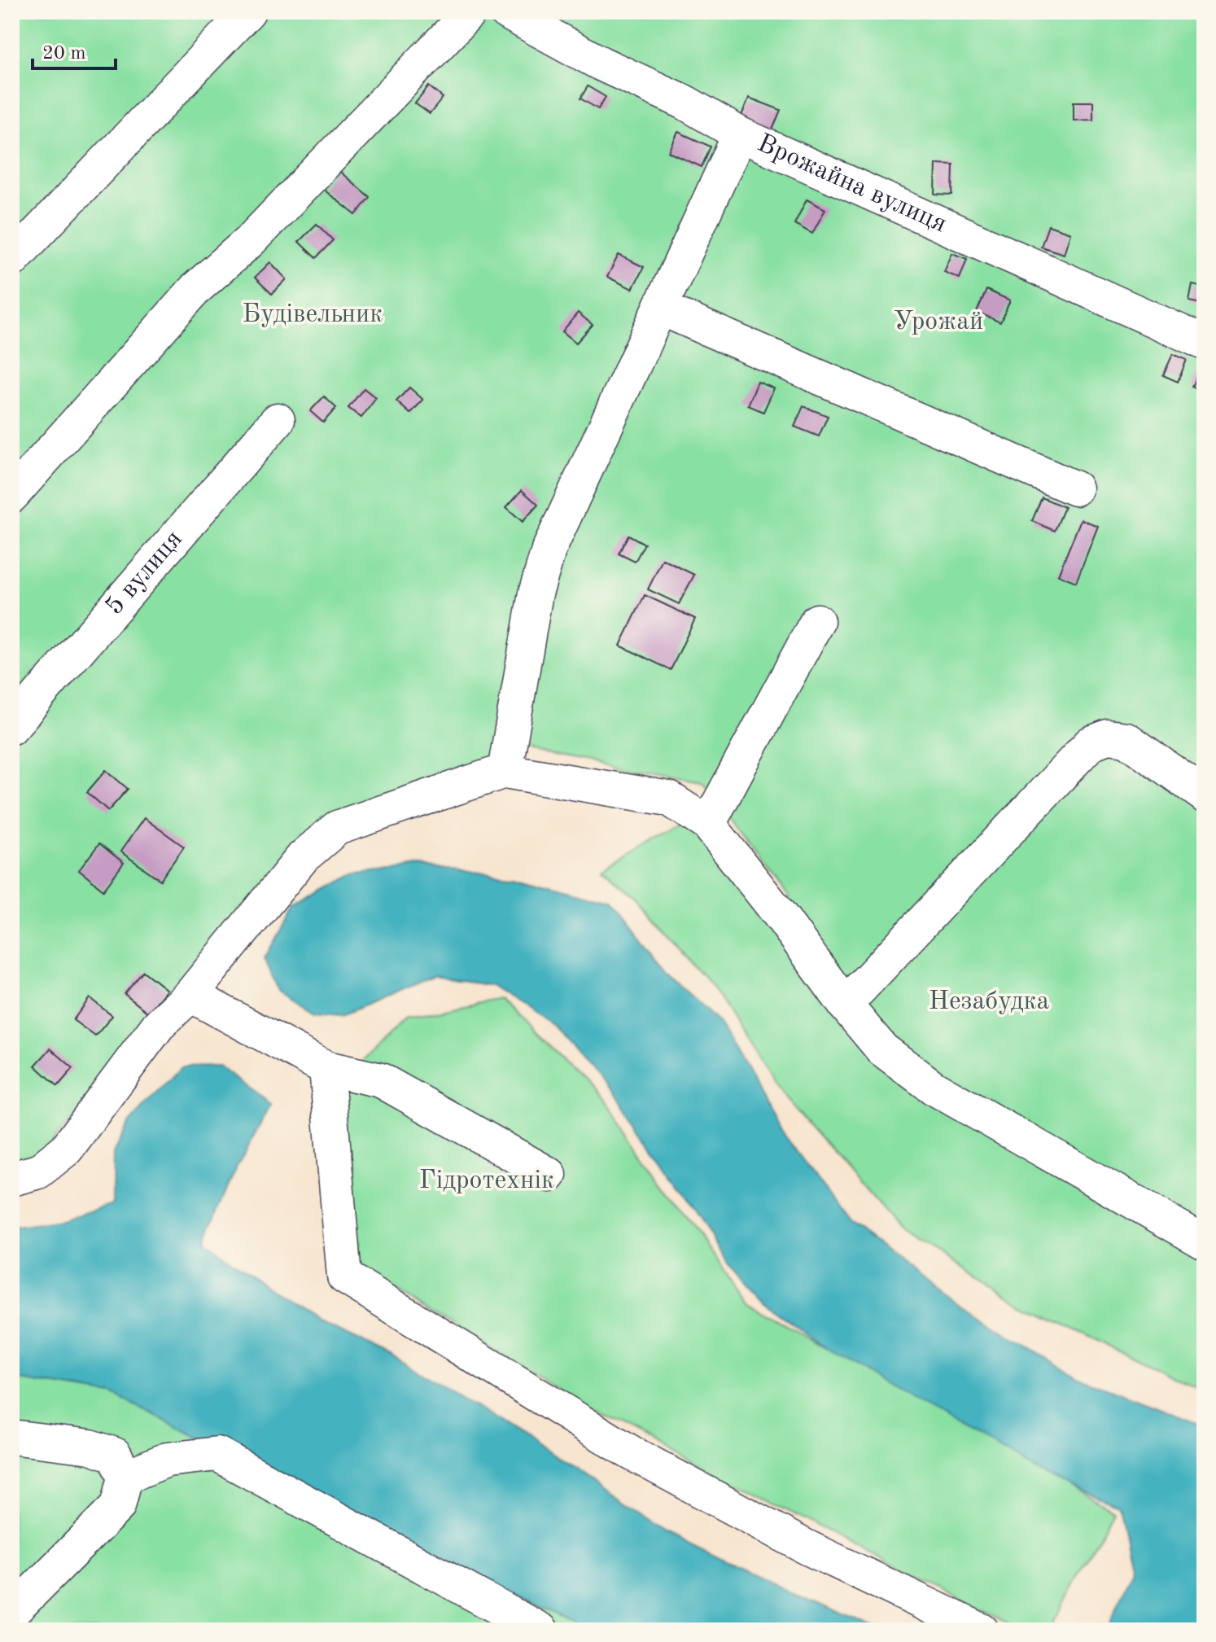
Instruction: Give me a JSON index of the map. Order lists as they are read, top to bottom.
{
  "streets": {
    "street": ["Врожайна вулиця", "5 вулиця"]
  },
  "parks": [
    "Будівельник",
    "Урожай",
    "Незабудка",
    "Гідротехнік"
  ],
  "scale_bar": "20 m"
}
